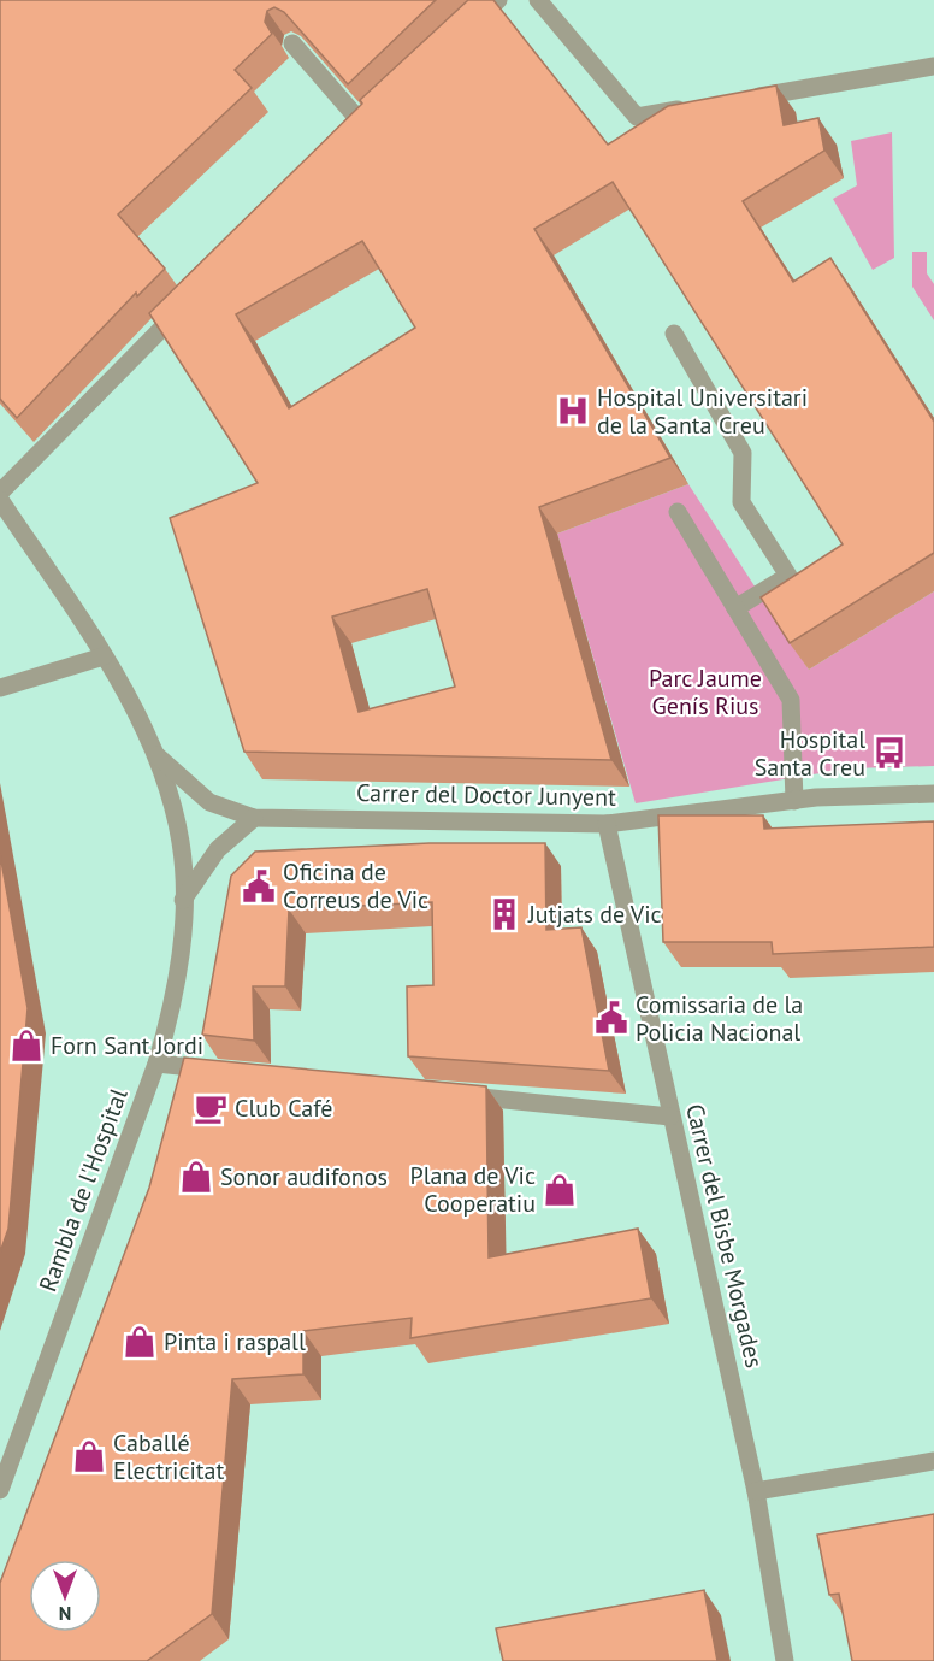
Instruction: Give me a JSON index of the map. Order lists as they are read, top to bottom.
{
  "streets": {
    "street": ["Carrer del Doctor Junyent", "Rambla de l'Hospital", "Carrer del Bisbe Morgades"]
  },
  "crossings": [
    ["Carrer del Doctor Junyent", "Rambla de l'Hospital"],
    ["Carrer del Doctor Junyent", "Carrer del Bisbe Morgades"]
  ],
  "parks": ["Parc Jaume Genís Rius"],
  "places": {
    "hospital": ["Hospital Universitari de la Santa Creu"],
    "bus stop": ["Hospital Santa Creu"],
    "public building": ["Oficina de Correus de Vic", "Comissaria de la Policia Nacional"],
    "building": ["Jutjats de Vic"],
    "shop": [
      "Forn Sant Jordi",
      "Sonor audifonos",
      "Plana de Vic Cooperatiu",
      "Pinta i raspall",
      "Caballé Electricitat"
    ],
    "cafe": ["Club Café"]
  },
  "north": "bottom"
}
